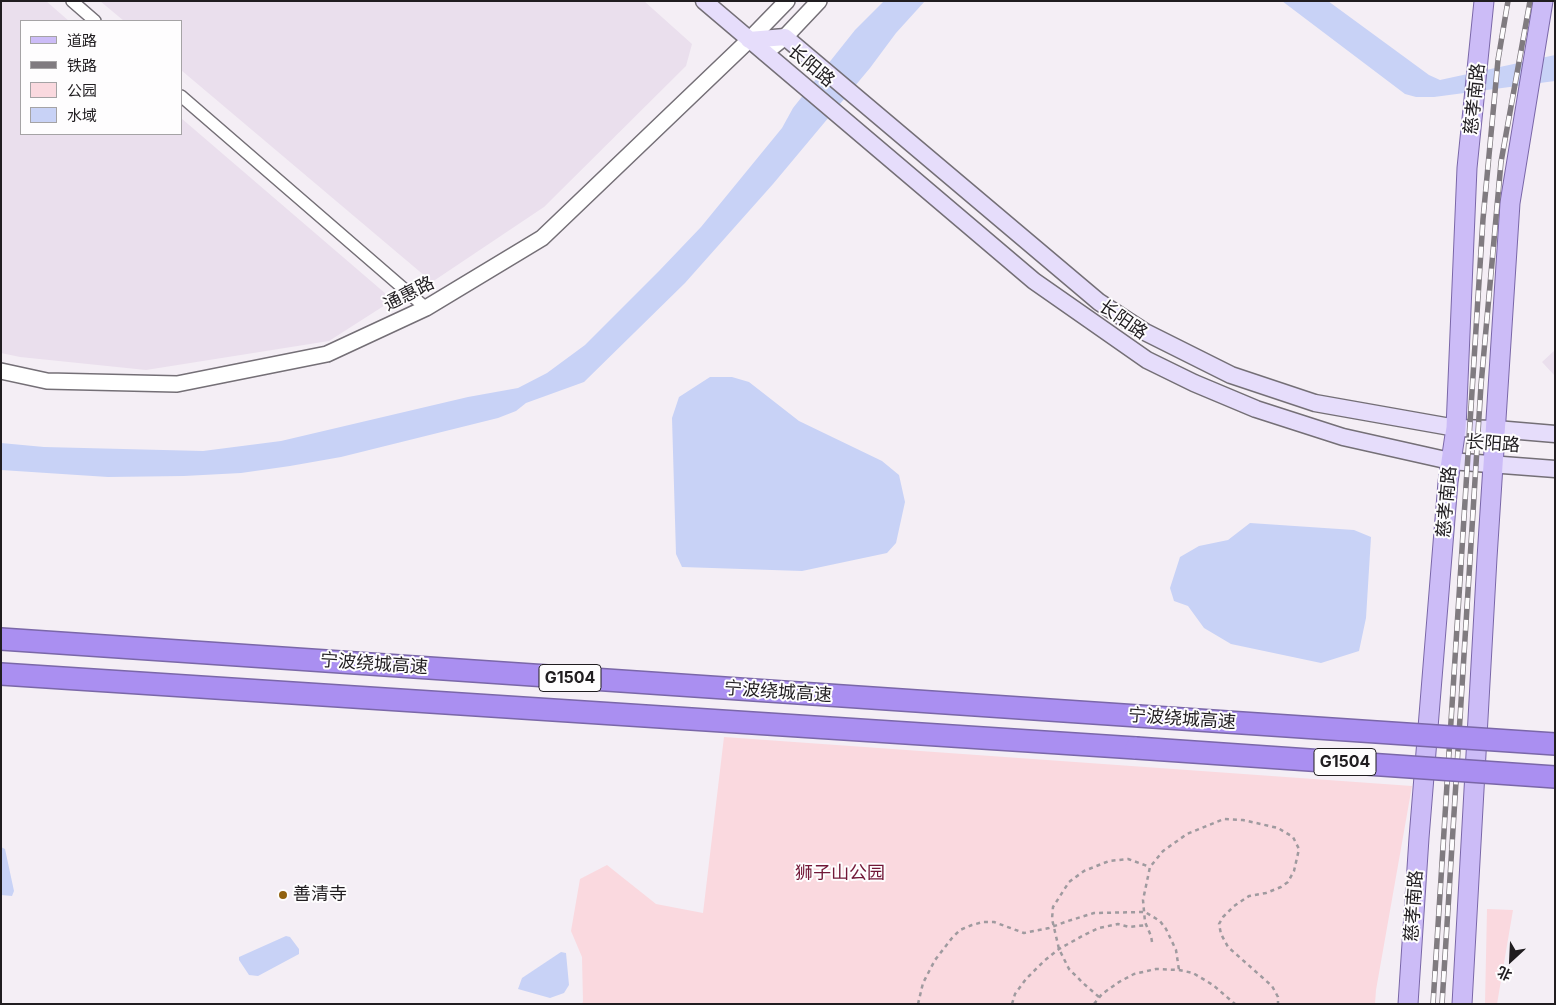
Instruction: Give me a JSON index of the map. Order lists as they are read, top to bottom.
{
  "streets": {
    "highway": ["宁波绕城高速", "G1504"],
    "main road": ["长阳路", "慈孝南路"],
    "street": ["通惠路"]
  },
  "crossings": [
    ["长阳路", "慈孝南路"],
    ["长阳路", "通惠路"]
  ],
  "parks": ["狮子山公园"],
  "places": ["善清寺"],
  "legend": [
    "道路",
    "铁路",
    "公园",
    "水域"
  ],
  "north": "bottom left"
}
